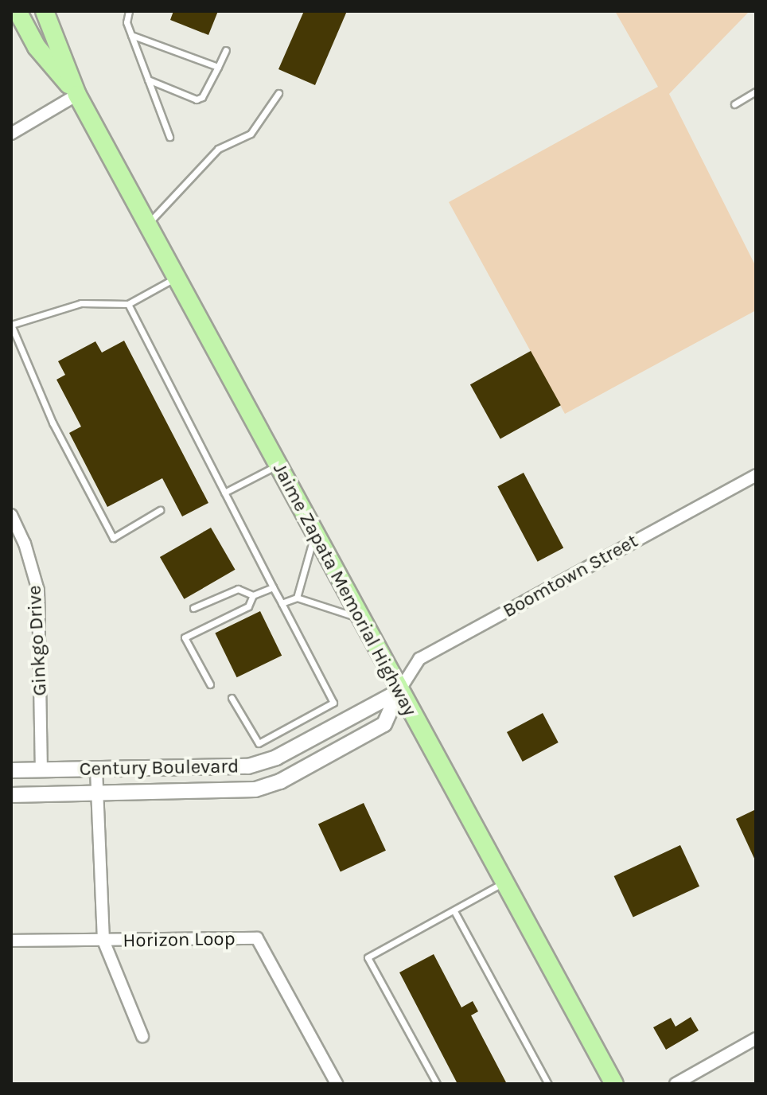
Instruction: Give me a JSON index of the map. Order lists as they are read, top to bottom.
{
  "streets": {
    "main road": ["Jaime Zapata Memorial Highway"],
    "street": [
      "Boomtown Street",
      "Ginkgo Drive",
      "Century Boulevard",
      "Horizon Loop"
    ]
  },
  "crossings": [
    ["Boomtown Street", "Jaime Zapata Memorial Highway"],
    ["Boomtown Street", "Century Boulevard"],
    ["Jaime Zapata Memorial Highway", "Century Boulevard"],
    ["Ginkgo Drive", "Century Boulevard"]
  ]
}
